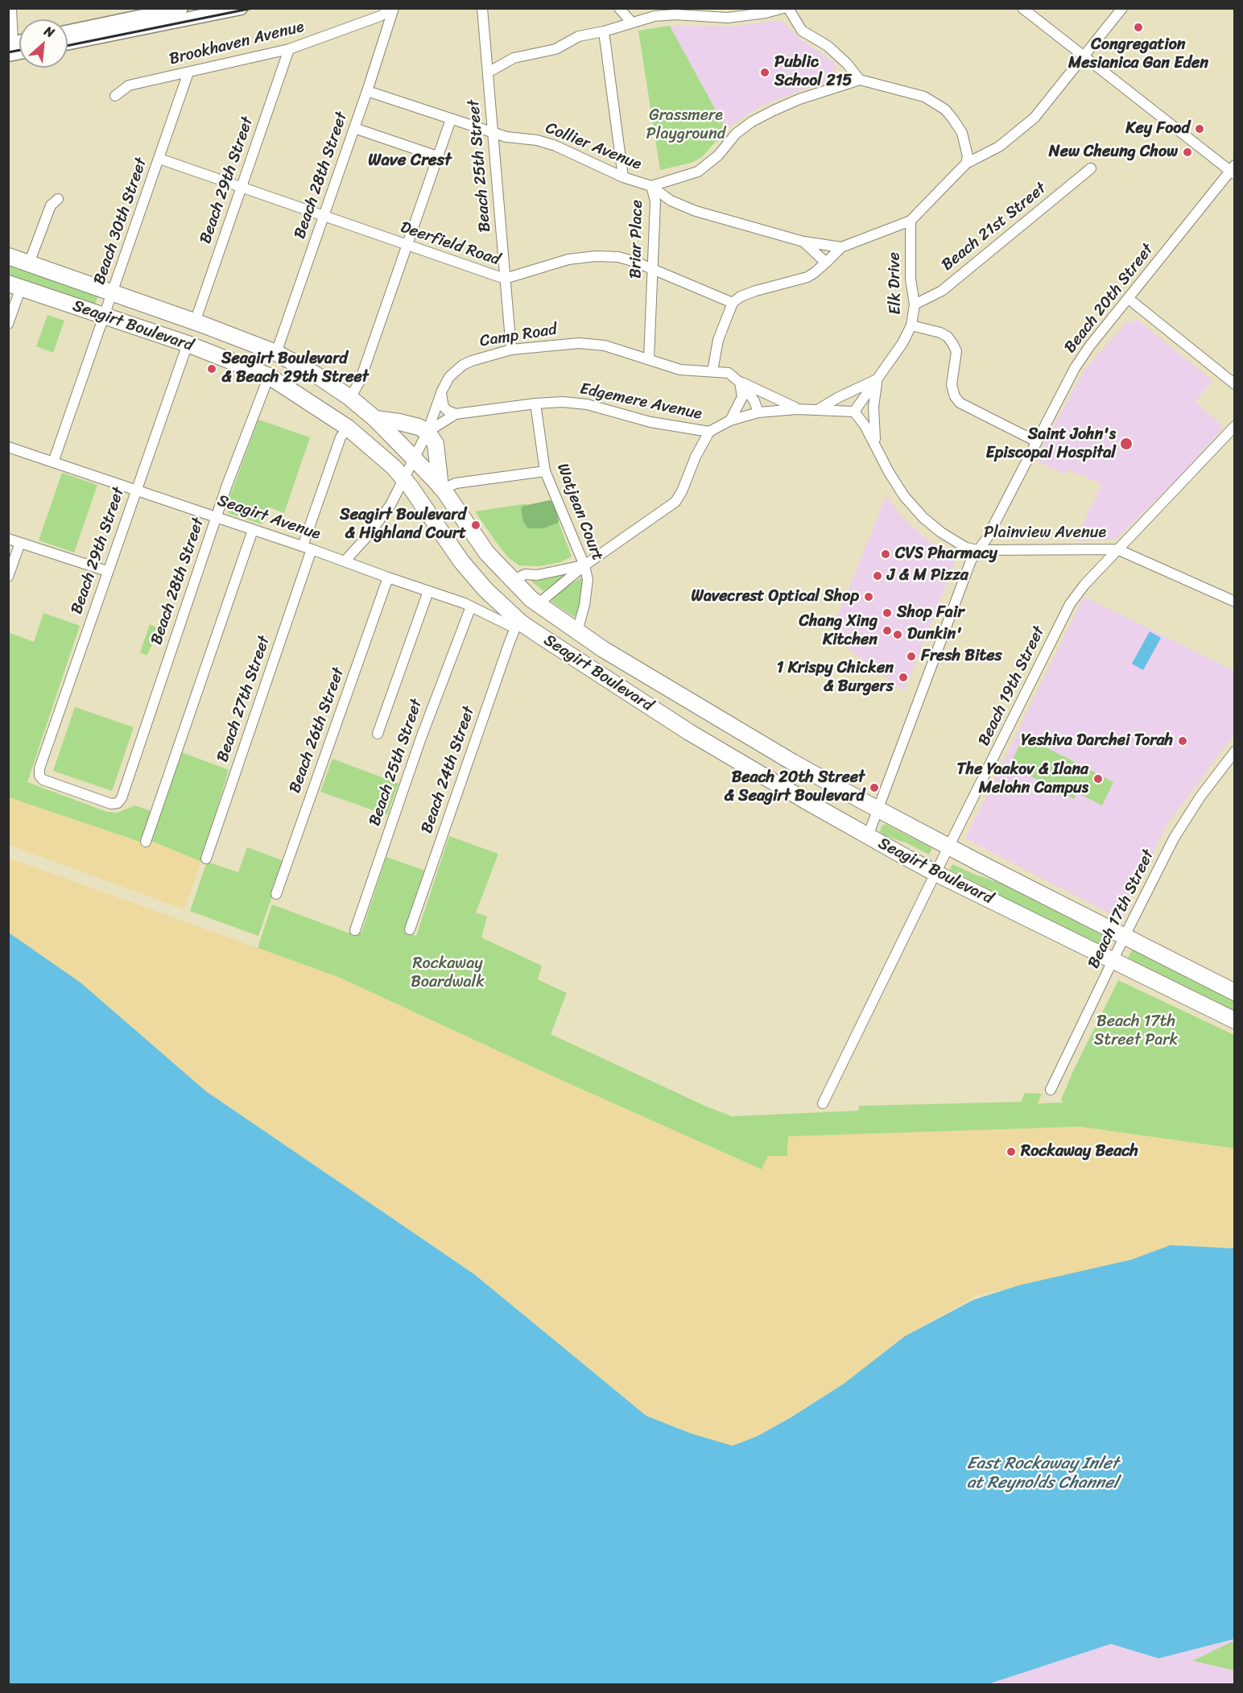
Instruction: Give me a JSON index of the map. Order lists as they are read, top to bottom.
{
  "streets": {
    "main road": ["Seagirt Boulevard"],
    "street": [
      "Brookhaven Avenue",
      "Collier Avenue",
      "Beach 25th Street",
      "Beach 28th Street",
      "Beach 29th Street",
      "Beach 30th Street",
      "Beach 21st Street",
      "Briar Place",
      "Deerfield Road",
      "Elk Drive",
      "Beach 20th Street",
      "Camp Road",
      "Edgemere Avenue",
      "Watjean Court",
      "Seagirt Avenue",
      "Plainview Avenue",
      "Beach 19th Street",
      "Beach 27th Street",
      "Beach 26th Street",
      "Beach 24th Street",
      "Beach 17th Street"
    ]
  },
  "crossings": [
    ["Brookhaven Avenue", "Beach 28th Street"],
    ["Brookhaven Avenue", "Beach 29th Street"],
    ["Brookhaven Avenue", "Beach 30th Street"],
    ["Collier Avenue", "Beach 25th Street"],
    ["Collier Avenue", "Beach 28th Street"],
    ["Collier Avenue", "Briar Place"],
    ["Collier Avenue", "Elk Drive"],
    ["Beach 25th Street", "Deerfield Road"],
    ["Beach 25th Street", "Camp Road"],
    ["Beach 25th Street", "Seagirt Avenue"],
    ["Beach 28th Street", "Beach 29th Street"],
    ["Beach 28th Street", "Deerfield Road"],
    ["Beach 28th Street", "Seagirt Boulevard"],
    ["Beach 28th Street", "Seagirt Avenue"],
    ["Beach 29th Street", "Deerfield Road"],
    ["Beach 29th Street", "Seagirt Boulevard"],
    ["Beach 29th Street", "Seagirt Avenue"],
    ["Beach 30th Street", "Deerfield Road"],
    ["Beach 30th Street", "Seagirt Boulevard"],
    ["Beach 30th Street", "Seagirt Avenue"],
    ["Beach 21st Street", "Elk Drive"],
    ["Briar Place", "Deerfield Road"],
    ["Briar Place", "Camp Road"],
    ["Elk Drive", "Beach 20th Street"],
    ["Beach 20th Street", "Seagirt Boulevard"],
    ["Beach 20th Street", "Plainview Avenue"],
    ["Seagirt Boulevard", "Camp Road"],
    ["Seagirt Boulevard", "Watjean Court"],
    ["Seagirt Boulevard", "Seagirt Avenue"],
    ["Seagirt Boulevard", "Beach 19th Street"],
    ["Seagirt Boulevard", "Beach 27th Street"],
    ["Seagirt Boulevard", "Beach 24th Street"],
    ["Seagirt Boulevard", "Beach 17th Street"],
    ["Camp Road", "Edgemere Avenue"],
    ["Camp Road", "Seagirt Avenue"],
    ["Edgemere Avenue", "Watjean Court"],
    ["Seagirt Avenue", "Beach 27th Street"],
    ["Seagirt Avenue", "Beach 26th Street"],
    ["Seagirt Avenue", "Beach 24th Street"],
    ["Plainview Avenue", "Beach 19th Street"]
  ],
  "districts": ["Wave Crest"],
  "water": ["East Rockaway Inlet at Reynolds Channel"],
  "parks": ["Grassmere Playground", "Rockaway Boardwalk", "Beach 17th Street Park"],
  "places": [
    "Congregation Mesianica Gan Eden",
    "Public School 215",
    "Key Food",
    "New Cheung Chow",
    "Seagirt Boulevard & Beach 29th Street",
    "Saint John's Episcopal Hospital",
    "Seagirt Boulevard & Highland Court",
    "CVS Pharmacy",
    "J & M Pizza",
    "Wavecrest Optical Shop",
    "Shop Fair",
    "Chang Xing Kitchen",
    "Dunkin'",
    "Fresh Bites",
    "1 Krispy Chicken & Burgers",
    "Yeshiva Darchei Torah",
    "The Yaakov & Ilana Melohn Campus",
    "Beach 20th Street & Seagirt Boulevard",
    "Rockaway Beach"
  ],
  "north": "top right"
}
